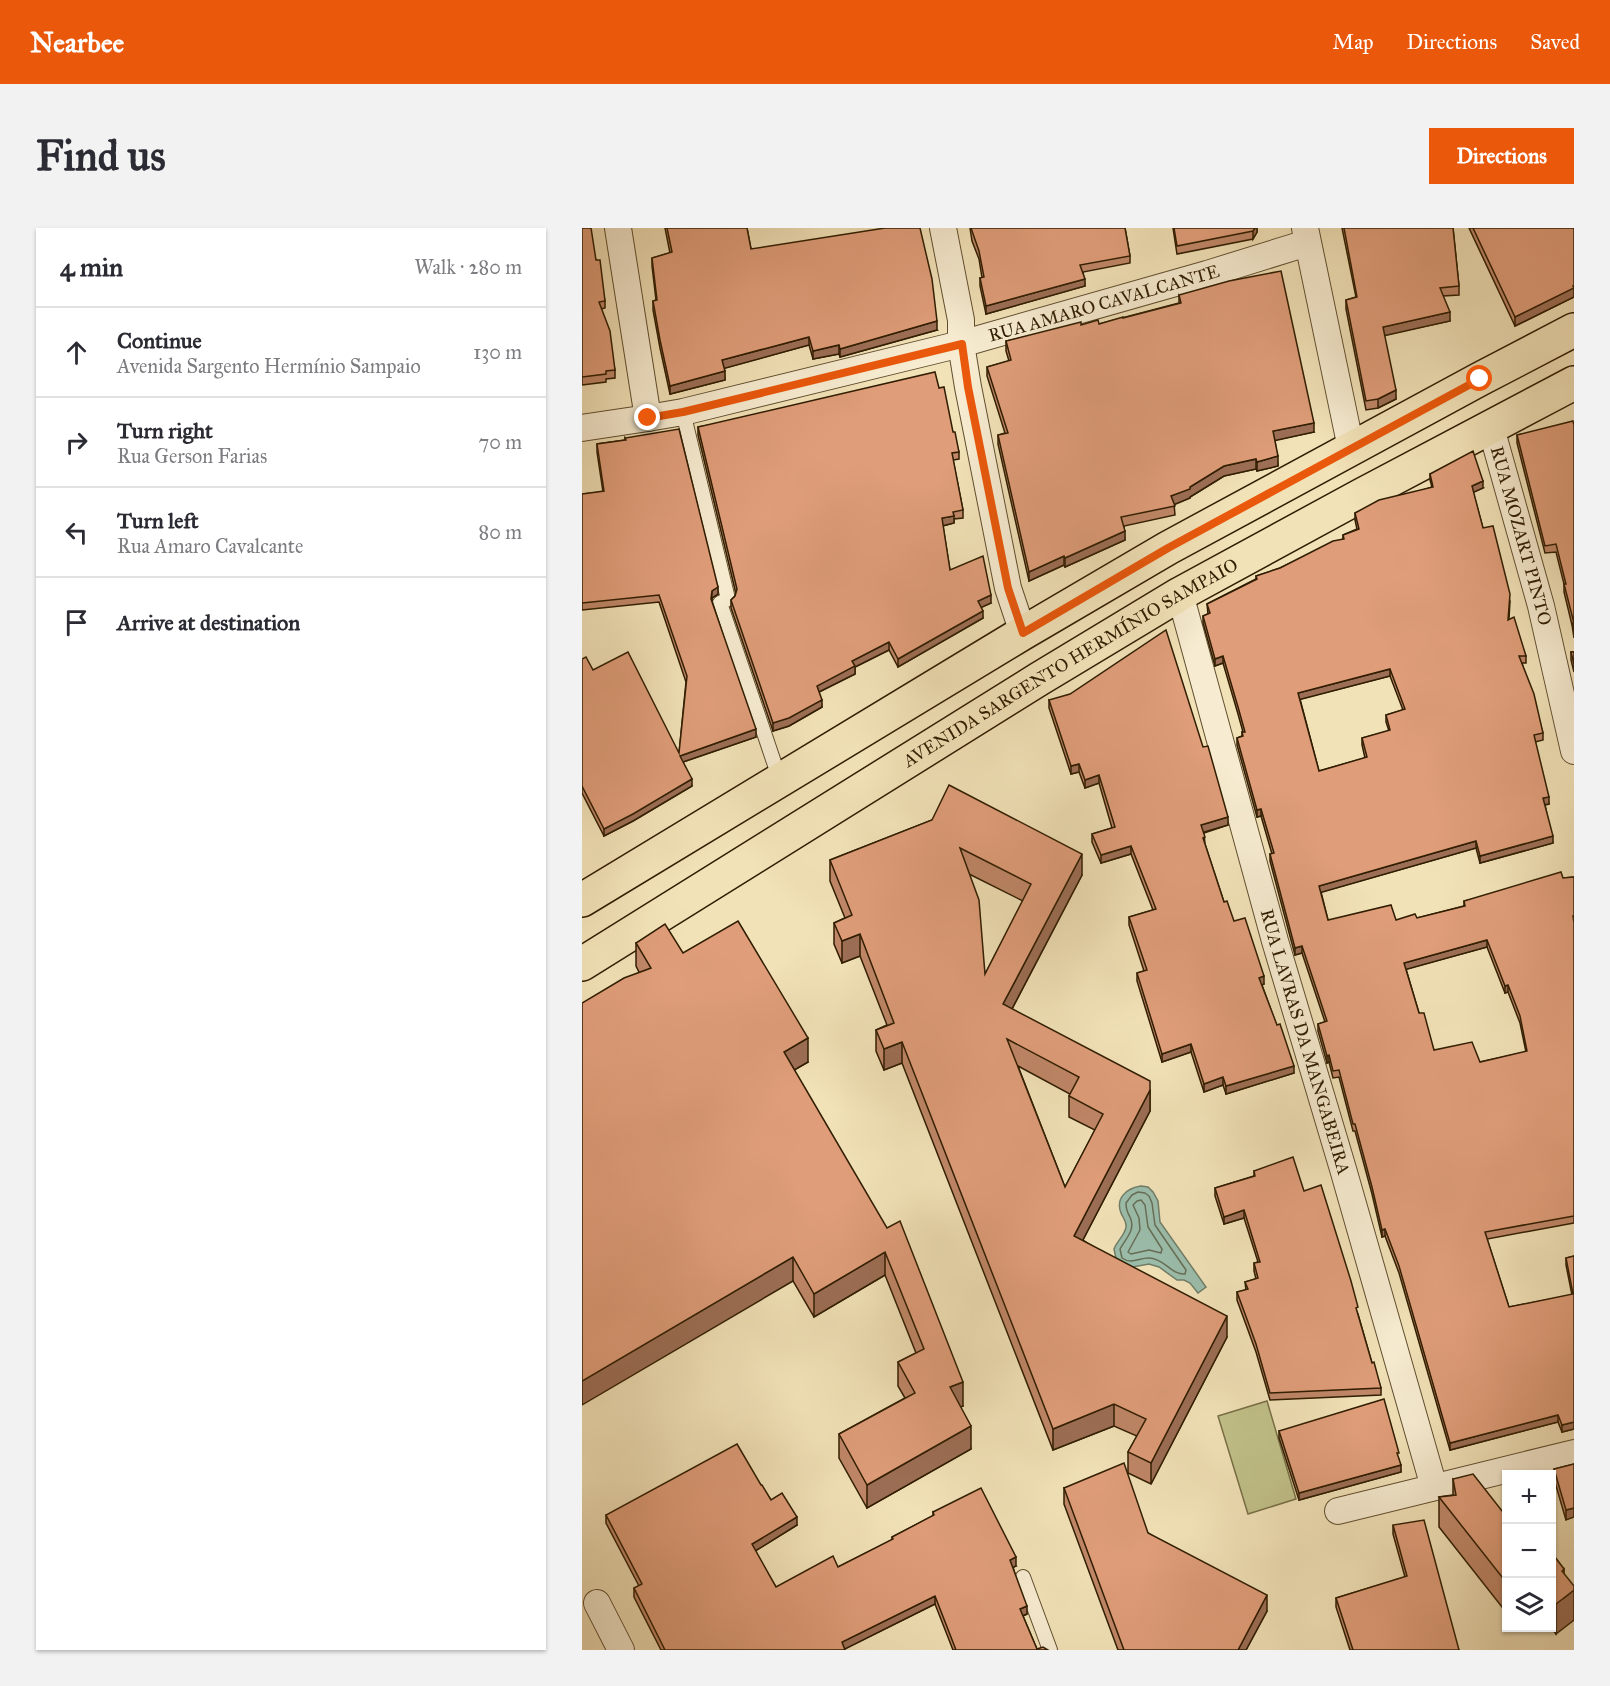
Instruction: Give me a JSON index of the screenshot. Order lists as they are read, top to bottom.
{
  "streets": {
    "main road": ["AVENIDA SARGENTO HERMÍNIO SAMPAIO"],
    "street": ["RUA AMARO CAVALCANTE", "RUA MOZART PINTO", "RUA LAVRAS DA MANGABEIRA"]
  },
  "crossings": [
    ["RUA MOZART PINTO", "AVENIDA SARGENTO HERMÍNIO SAMPAIO"],
    ["AVENIDA SARGENTO HERMÍNIO SAMPAIO", "RUA LAVRAS DA MANGABEIRA"]
  ],
  "page": {
    "header": "Nearbee",
    "nav": ["Map", "Directions", "Saved"],
    "buttons": "Directions",
    "title": "Find us",
    "heading": ["4 min", "Walk · 280 m"],
    "list": [
      ["Continue", "Avenida Sargento Hermínio Sampaio", "130 m"],
      ["Turn right", "Rua Gerson Farias", "70 m"],
      ["Turn left", "Rua Amaro Cavalcante", "80 m"],
      "Arrive at destination"
    ],
    "map_buttons": ["+", "−"]
  }
}
